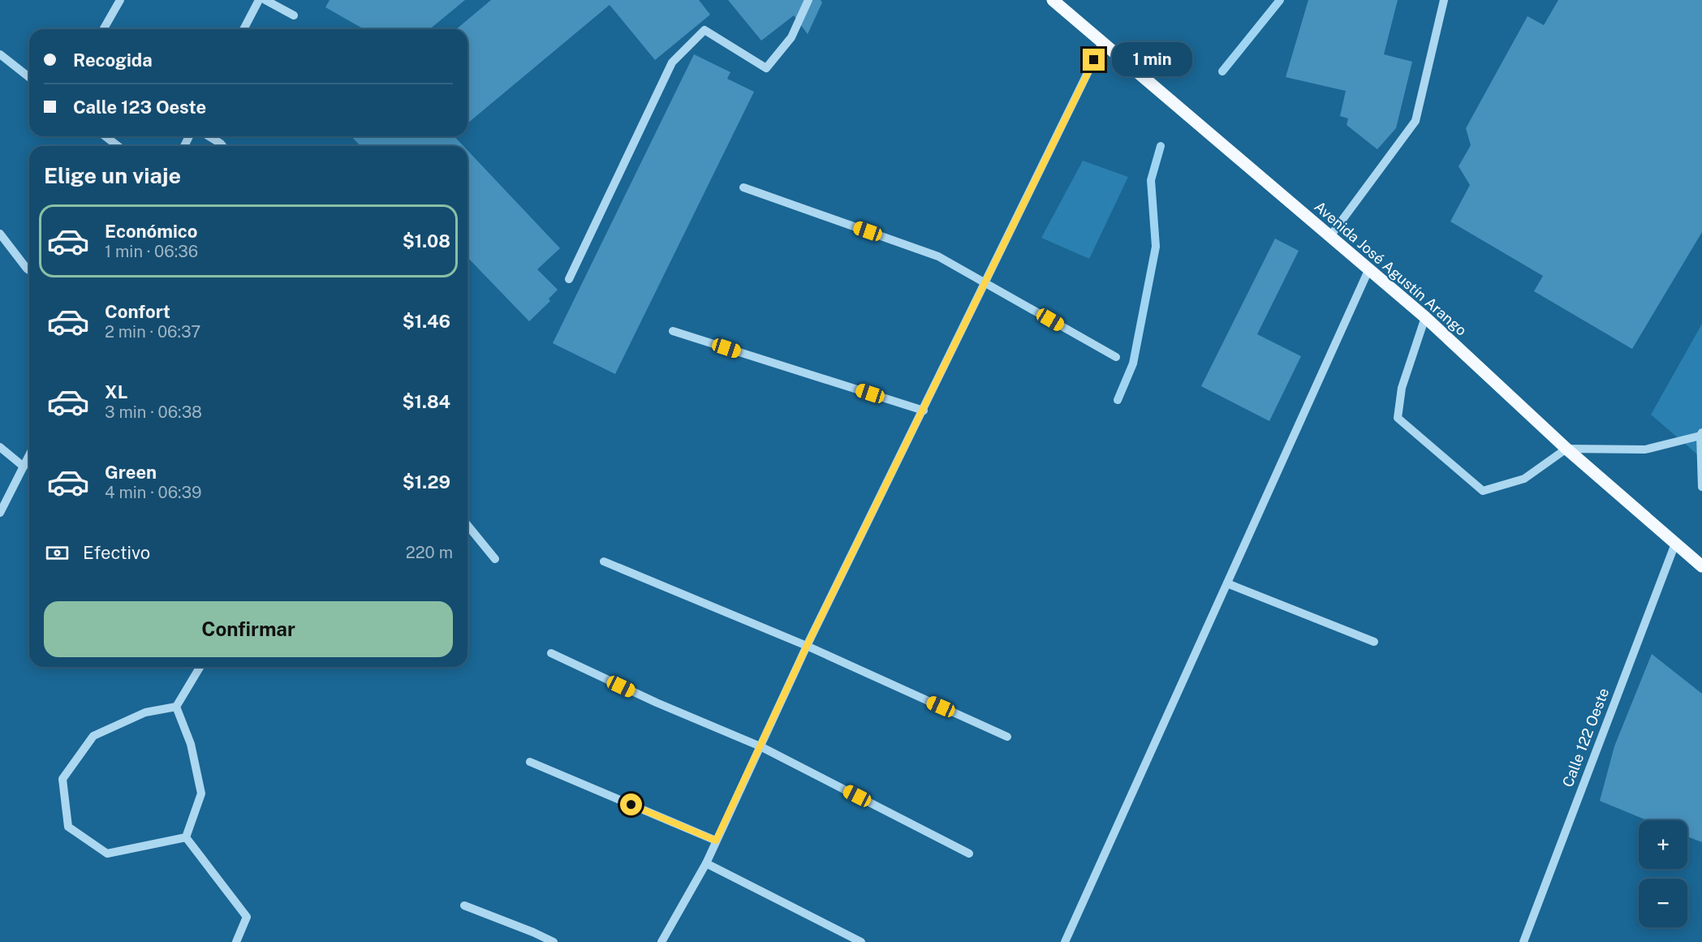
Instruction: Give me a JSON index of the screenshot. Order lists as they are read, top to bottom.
{
  "streets": {
    "main road": ["Avenida José Agustín Arango"],
    "street": ["Calle 122 Oeste"]
  },
  "crossings": [
    ["Avenida José Agustín Arango", "Calle 122 Oeste"]
  ],
  "page": {
    "banner": ["Recogida", "Calle 123 Oeste"],
    "bubble": "1 min",
    "heading": "Elige un viaje",
    "list": [
      {
        "name": "Económico",
        "note": "1 min · 06:36",
        "value": "$1.08"
      },
      {
        "name": "Confort",
        "note": "2 min · 06:37",
        "value": "$1.46"
      },
      {
        "name": "XL",
        "note": "3 min · 06:38",
        "value": "$1.84"
      },
      {
        "name": "Green",
        "note": "4 min · 06:39",
        "value": "$1.29"
      }
    ],
    "pay": ["Efectivo", "220 m"],
    "buttons": "Confirmar",
    "map_buttons": ["+", "−"]
  }
}
